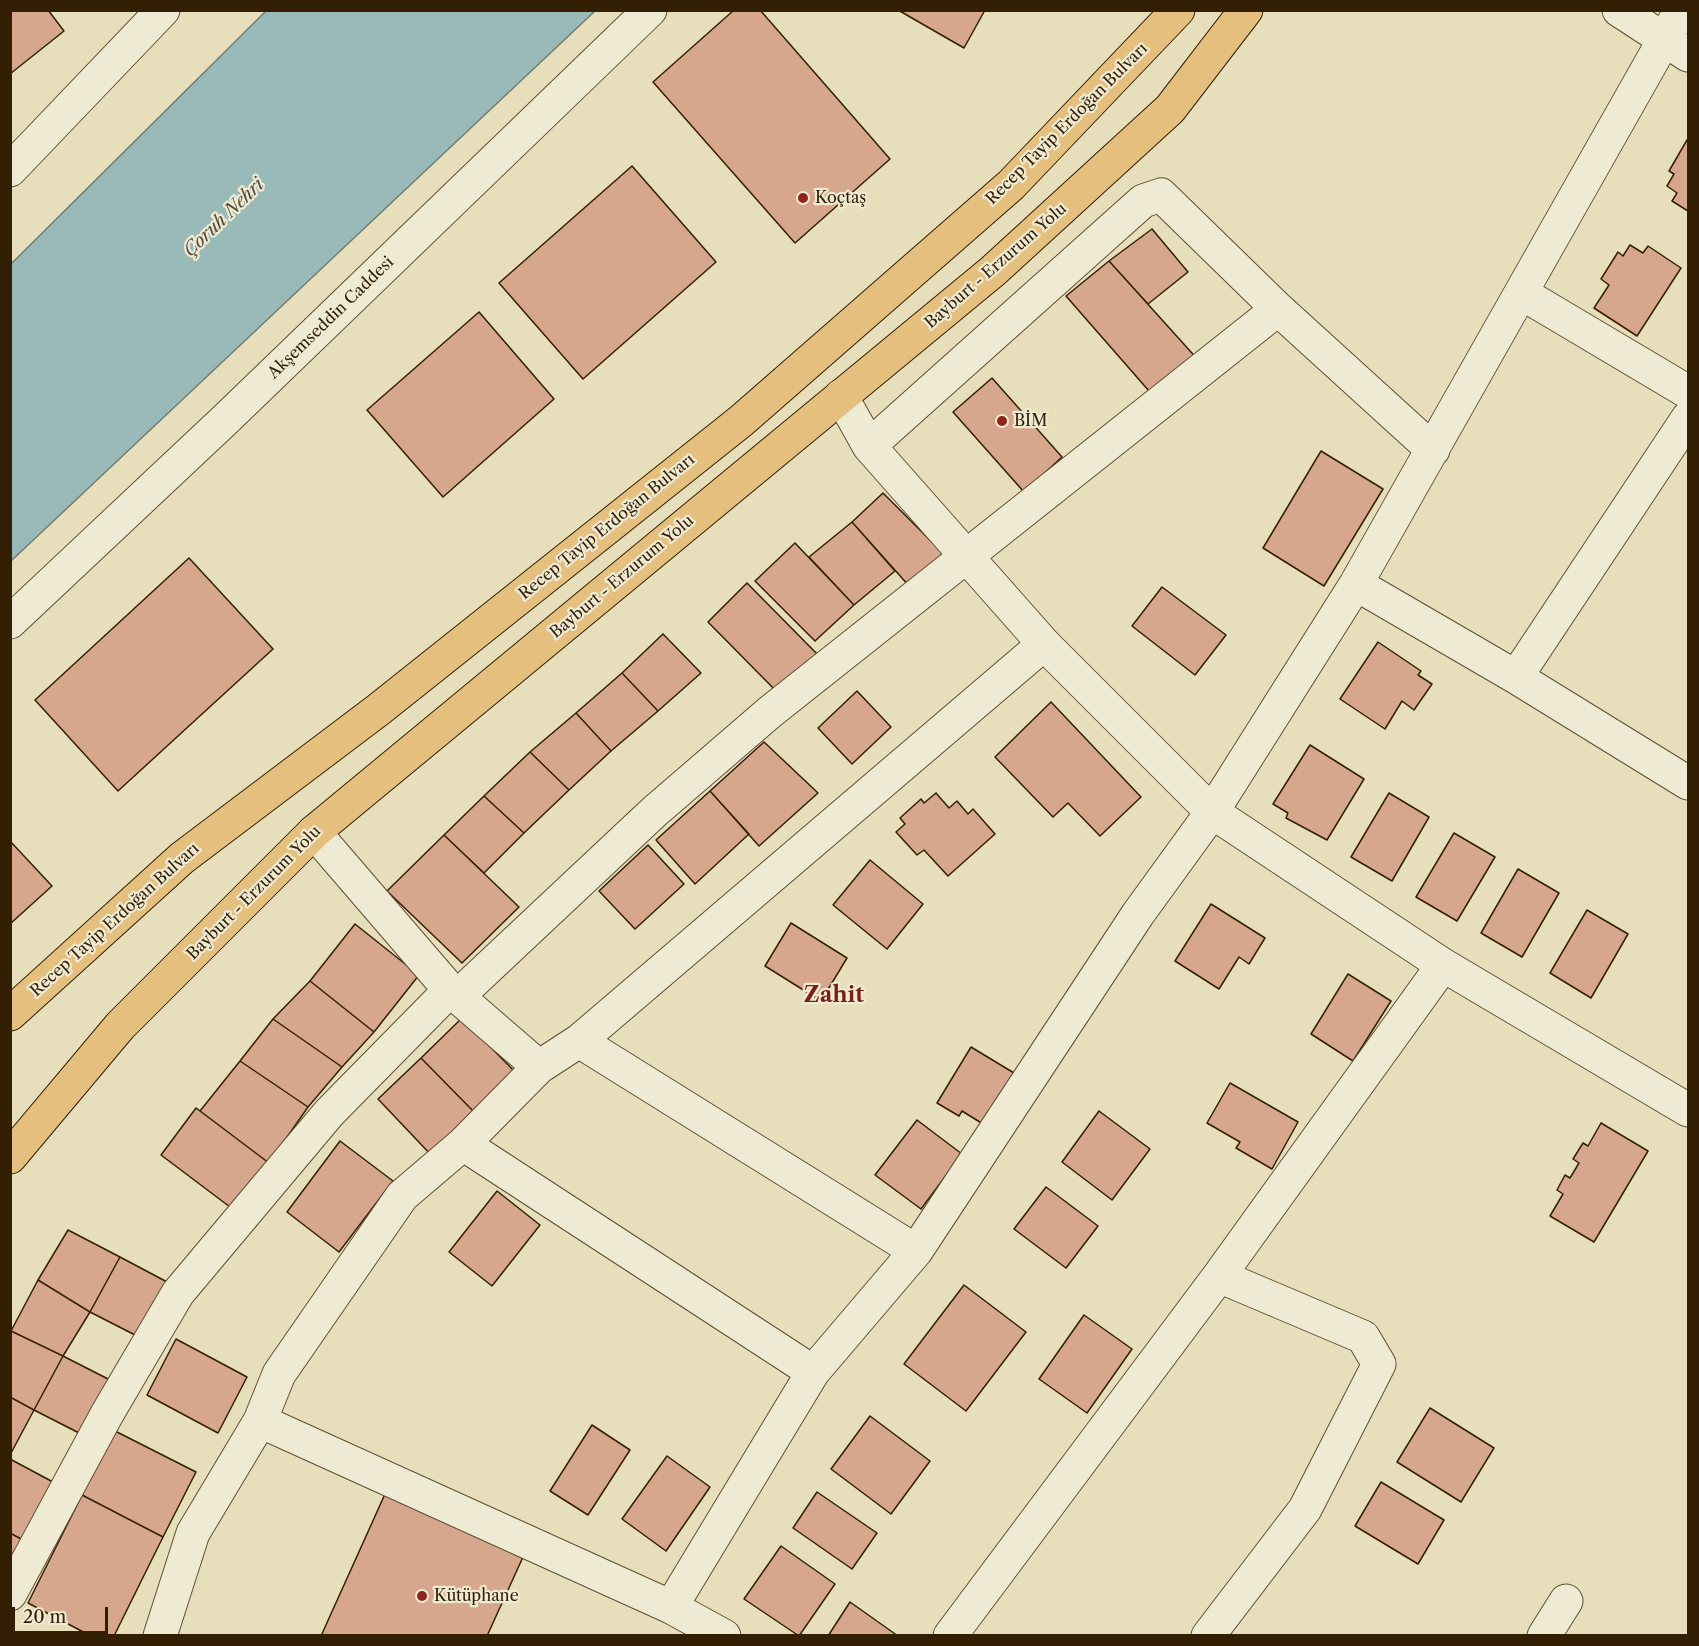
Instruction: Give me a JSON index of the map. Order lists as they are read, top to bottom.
{
  "streets": {
    "highway": ["Recep Tayip Erdoğan Bulvarı", "Bayburt - Erzurum Yolu"],
    "street": ["Akşemseddin Caddesi"]
  },
  "districts": ["Zahit"],
  "water": ["Çoruh Nehri"],
  "places": ["Koçtaş", "BİM", "Kütüphane"],
  "scale_bar": "20 m"
}
